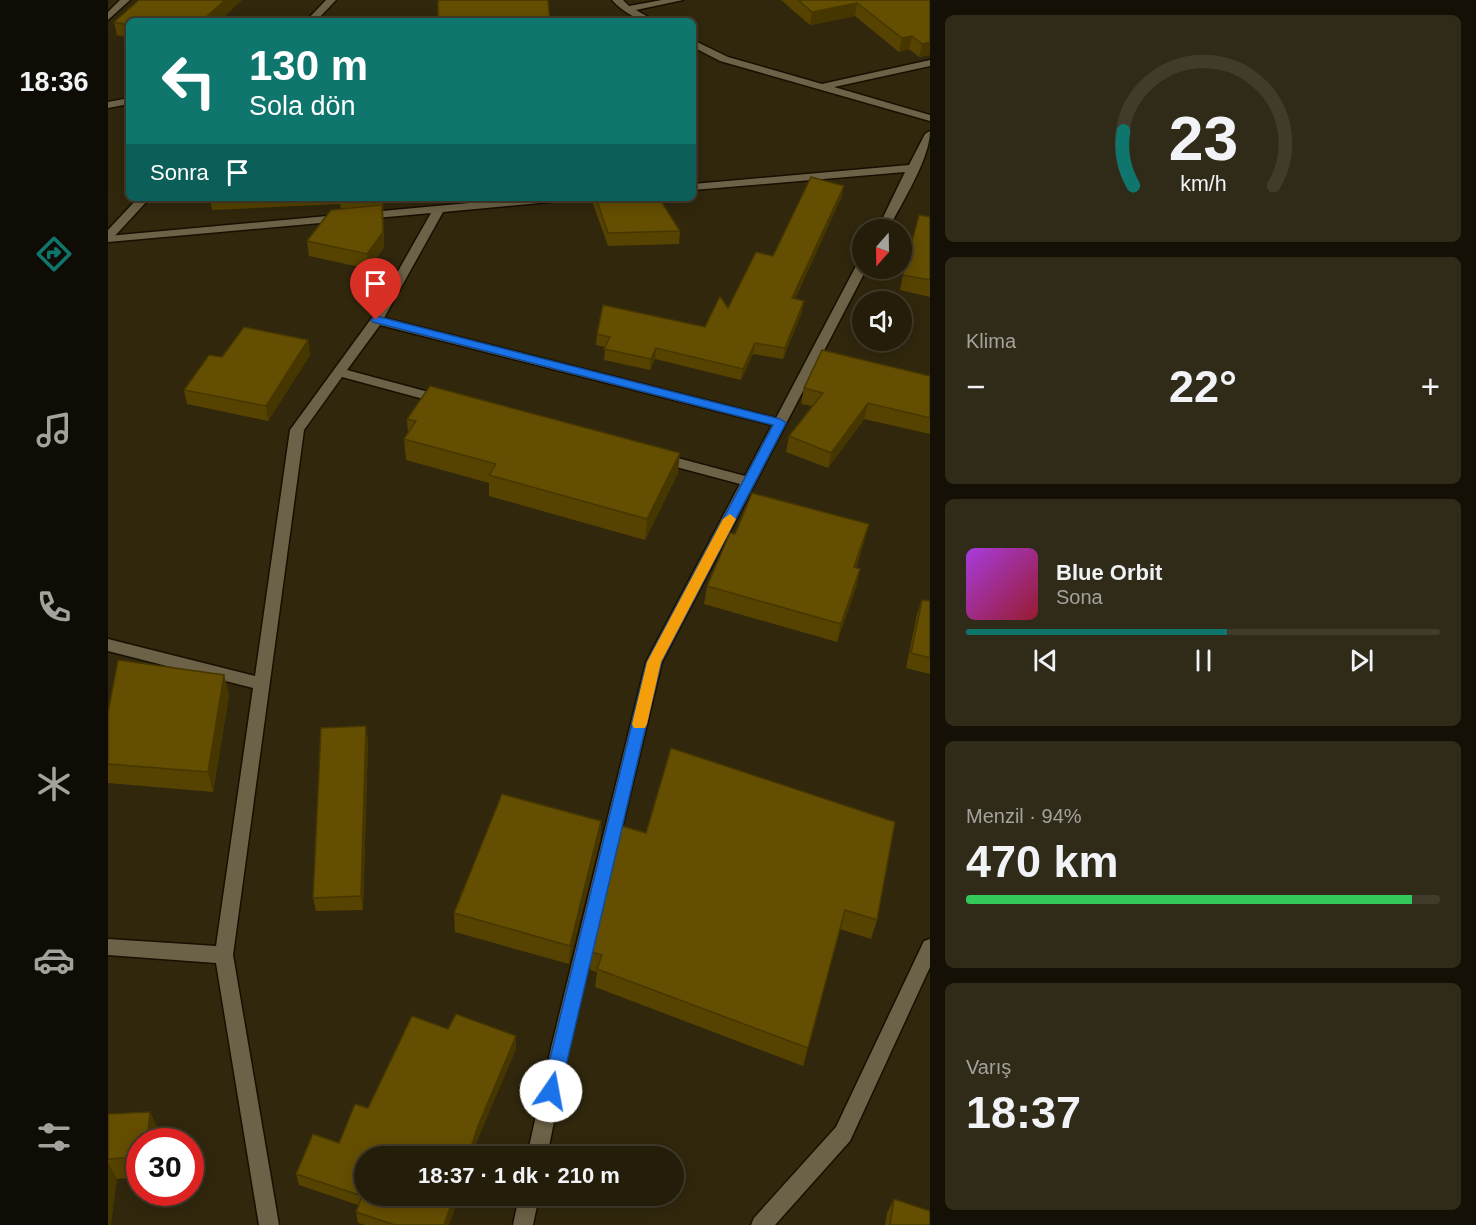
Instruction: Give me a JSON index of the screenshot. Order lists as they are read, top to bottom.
{
  "north": "bottom",
  "page": {
    "tabs": "18:36",
    "turn": ["130 m", "Sola dön"],
    "then": "Sonra",
    "tile": [
      "Klima",
      ["Menzil · 94%", "470 km"],
      ["Varış", "18:37"]
    ],
    "heat": ["−", "22°", "+"],
    "song": ["Blue Orbit", "Sona"],
    "limit": "30",
    "trip": "18:37 · 1 dk · 210 m",
    "gauge": ["23", "km/h"]
  }
}
